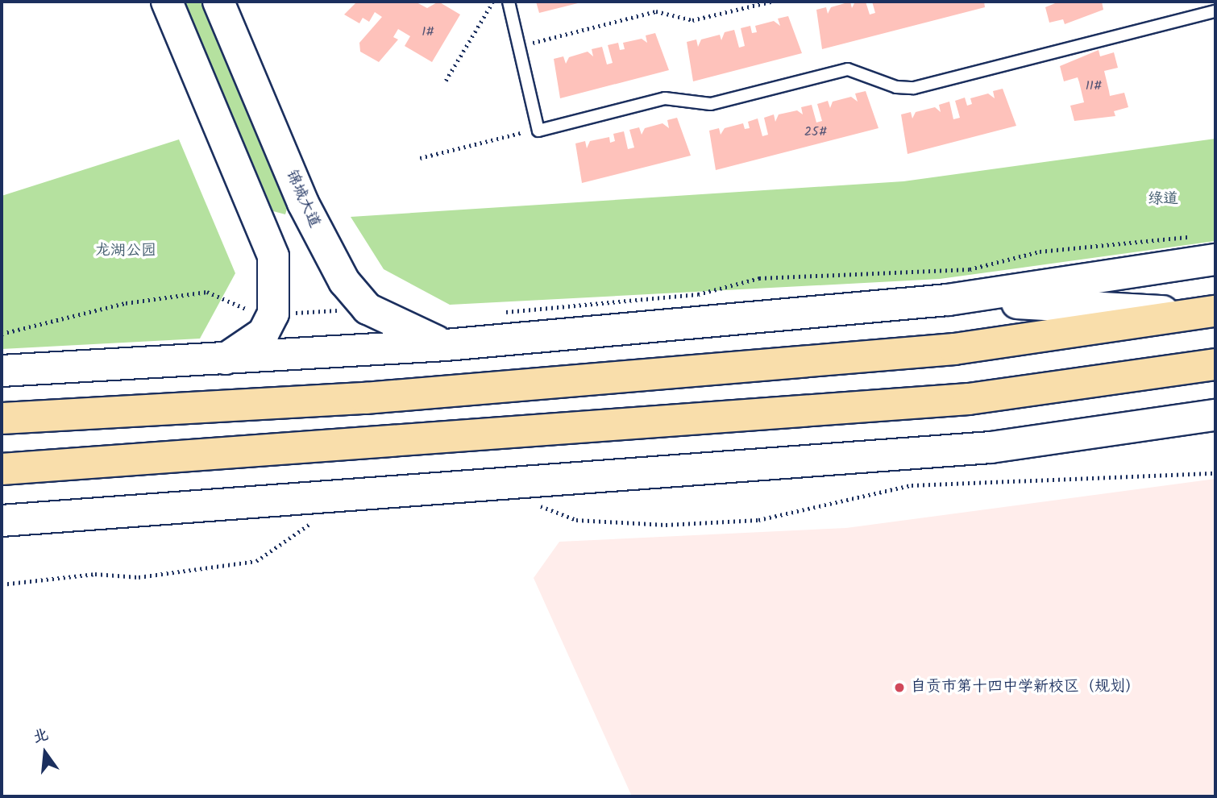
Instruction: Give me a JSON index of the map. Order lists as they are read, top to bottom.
{
  "streets": {
    "street": ["锦城大道"]
  },
  "parks": ["绿道", "龙湖公园"],
  "places": ["自贡市第十四中学新校区（规划）"],
  "house_numbers": ["1#", "11#", "25#"],
  "north": "top"
}
